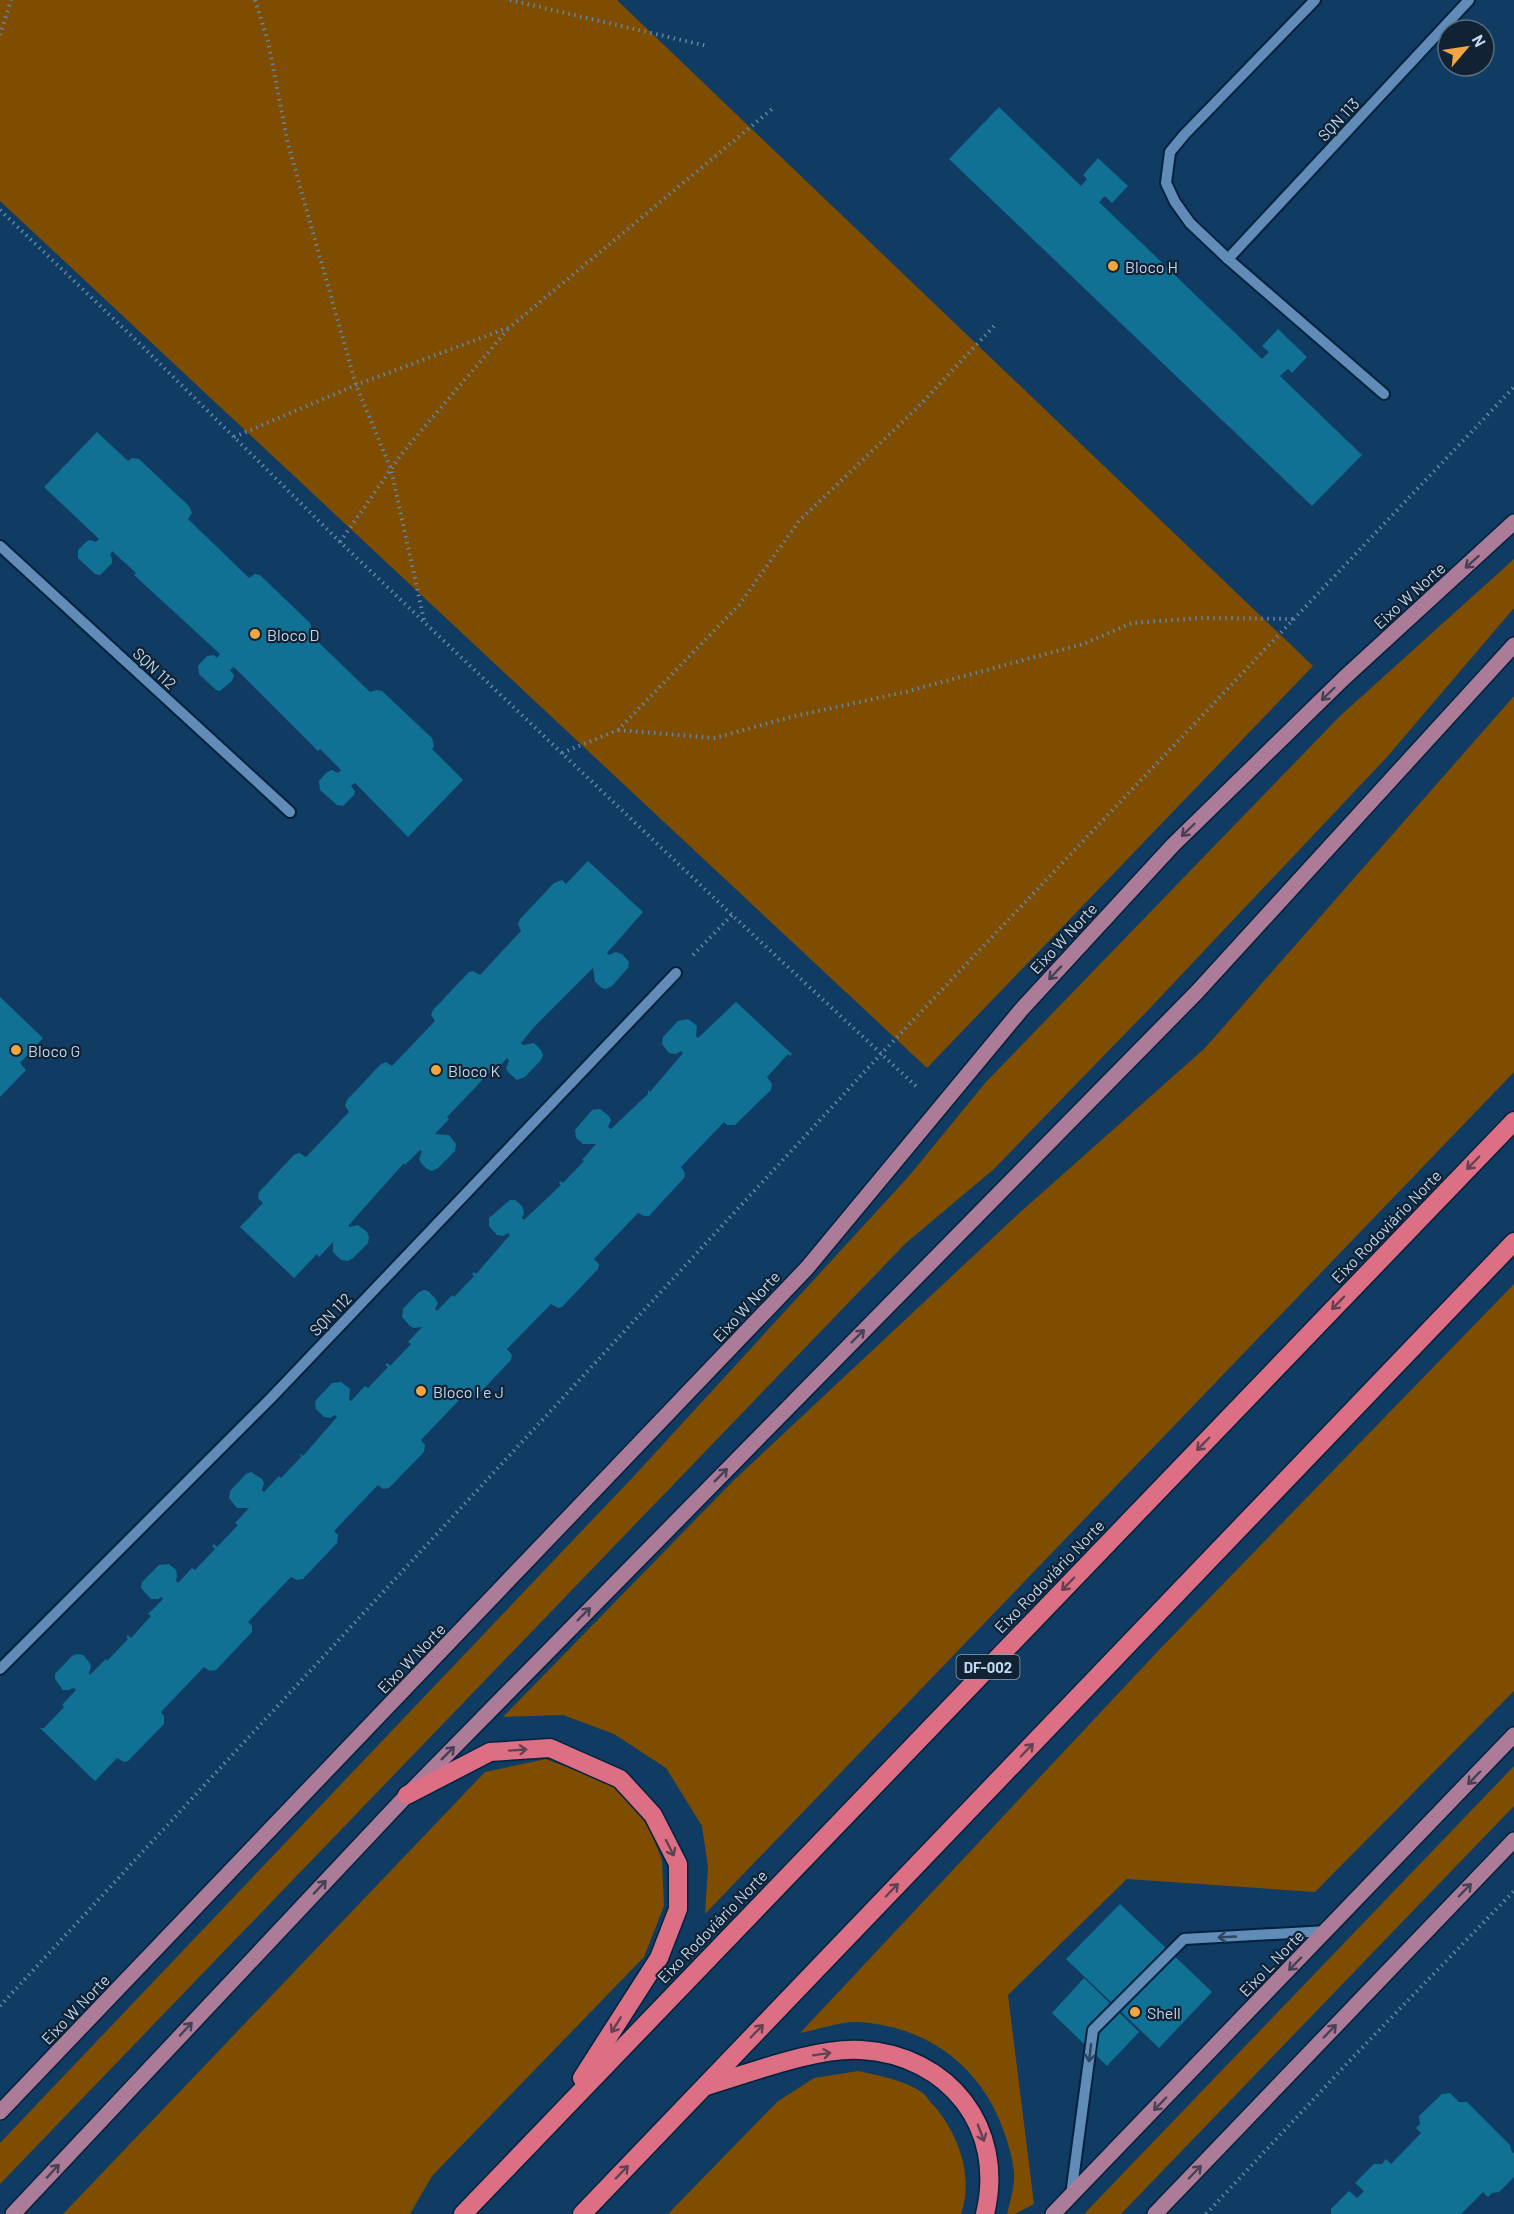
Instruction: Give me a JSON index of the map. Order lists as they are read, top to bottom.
{
  "streets": {
    "highway": ["Eixo Rodoviário Norte", "DF-002"],
    "main road": ["Eixo W Norte", "Eixo L Norte"],
    "street": ["SQN 113", "SQN 112"]
  },
  "places": [
    "Bloco H",
    "Bloco D",
    "Bloco G",
    "Bloco K",
    "Bloco I e J",
    "Shell"
  ],
  "north": "top right"
}
